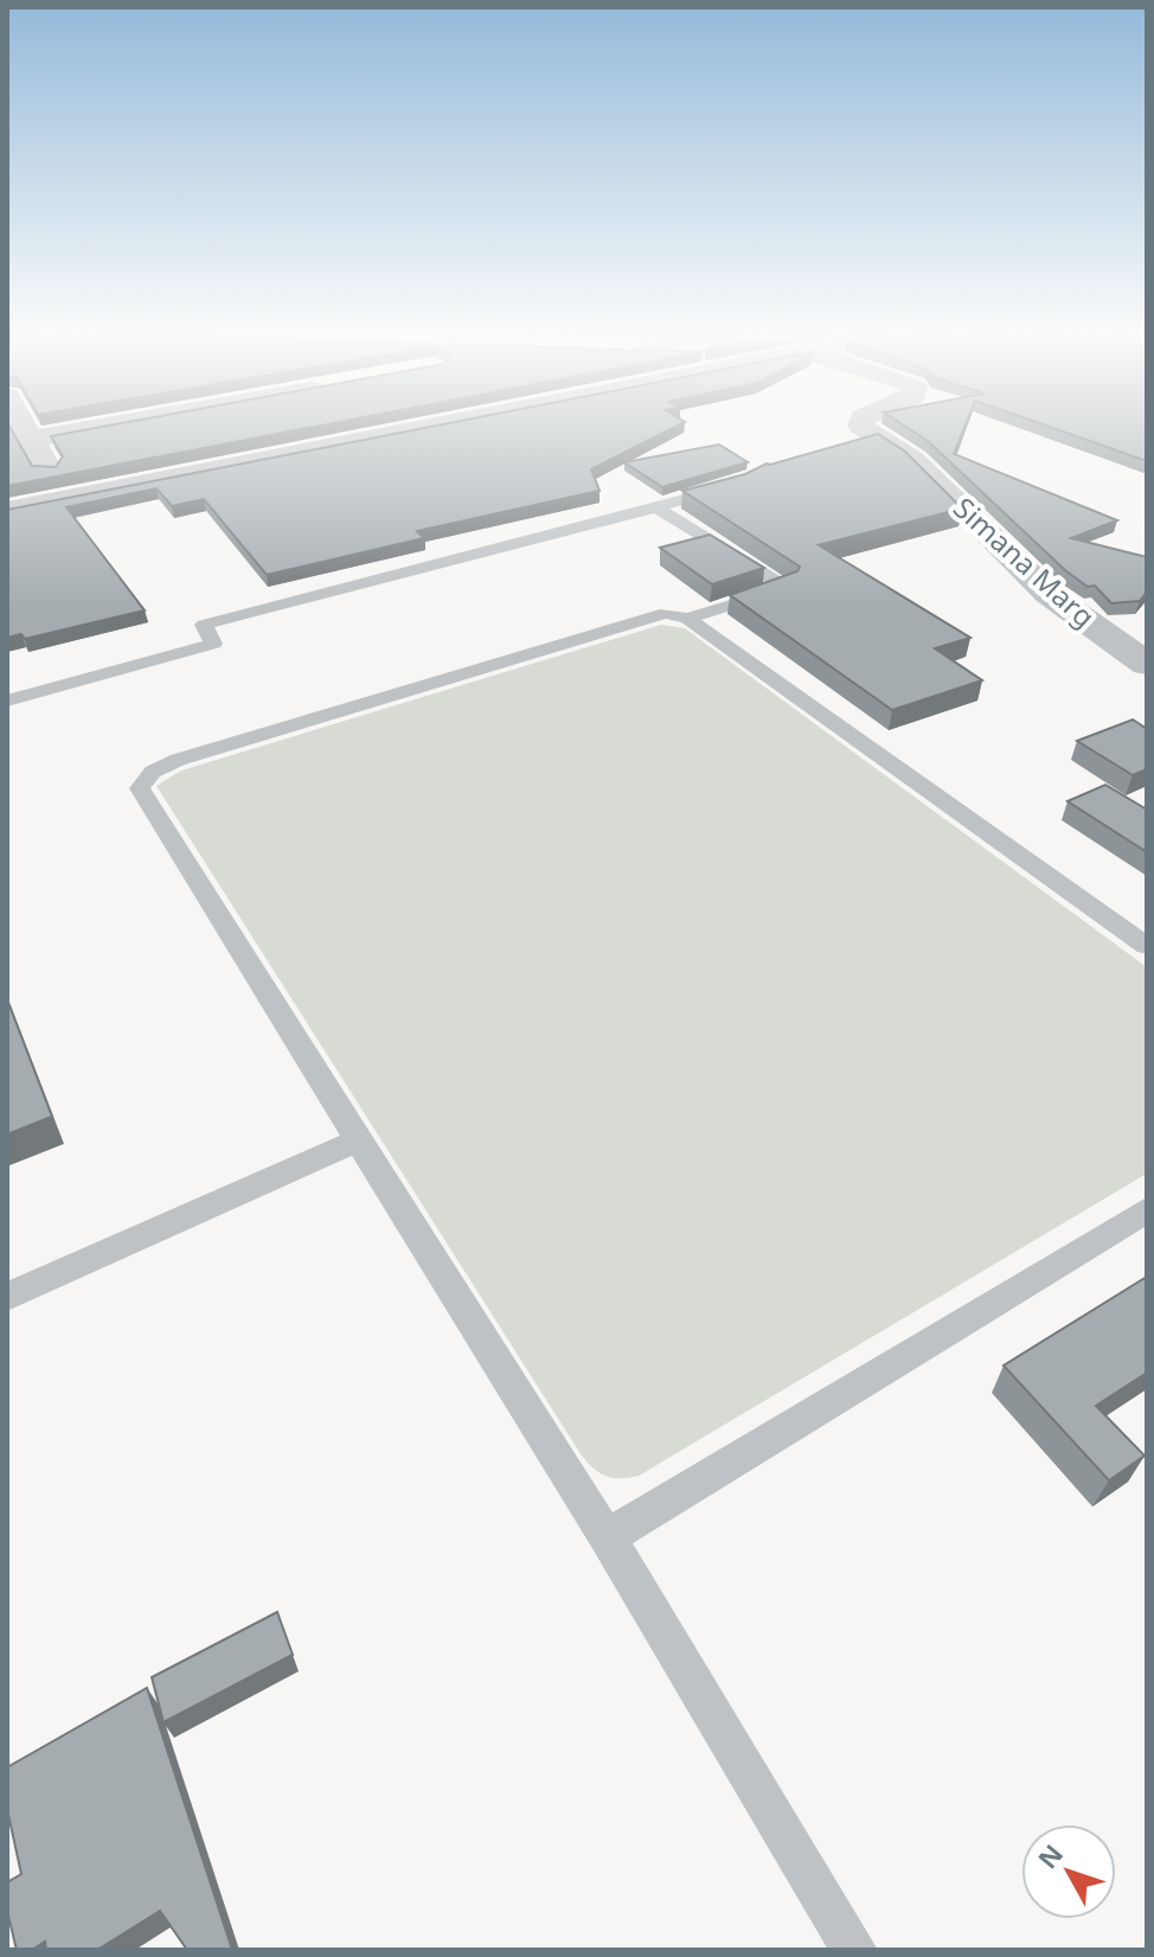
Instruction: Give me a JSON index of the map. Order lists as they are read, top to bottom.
{
  "streets": {
    "street": ["Simana Marg"]
  },
  "north": "top left"
}
